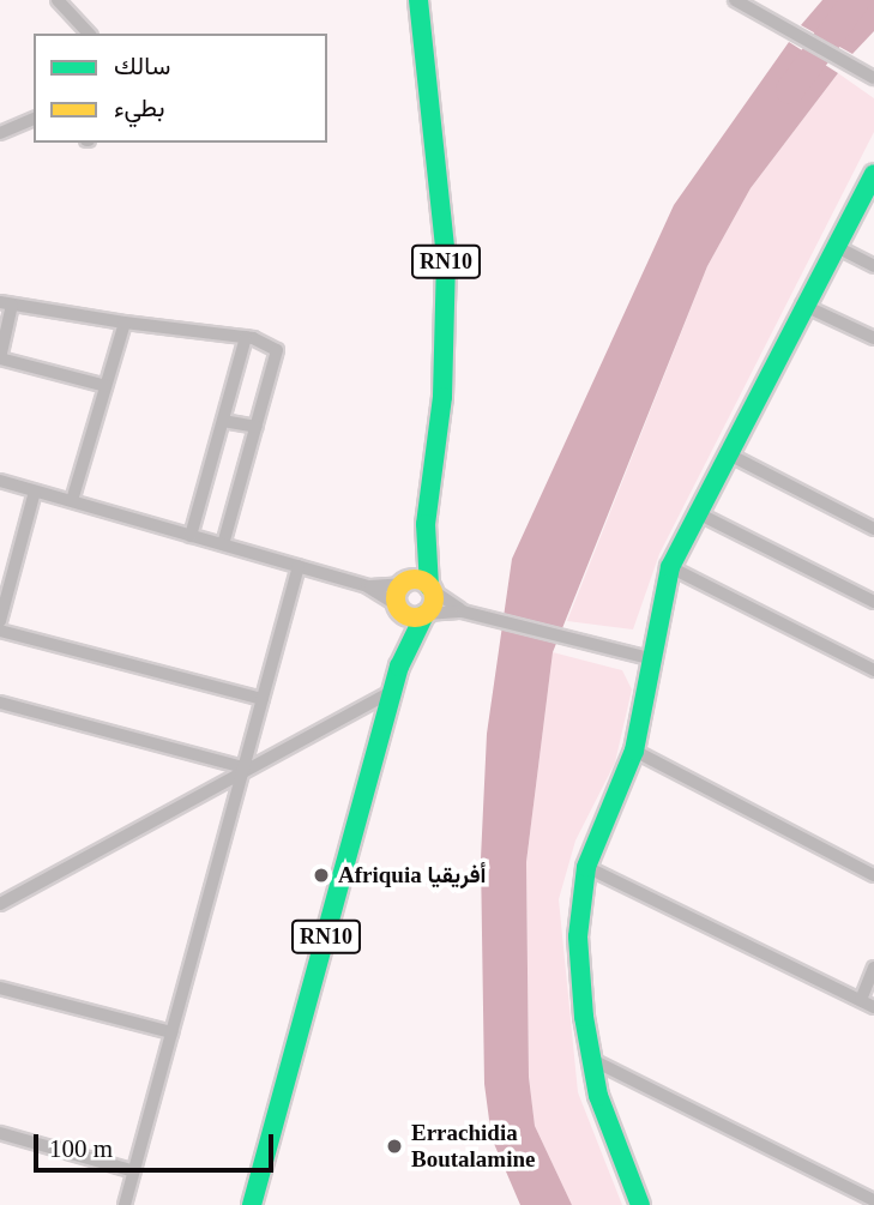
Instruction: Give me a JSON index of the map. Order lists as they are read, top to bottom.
{
  "streets": {
    "main road": ["RN10"]
  },
  "places": ["Afriquia أفريقيا", "Errachidia Boutalamine"],
  "legend": ["سالك", "بطيء"],
  "scale_bar": "100 m"
}
